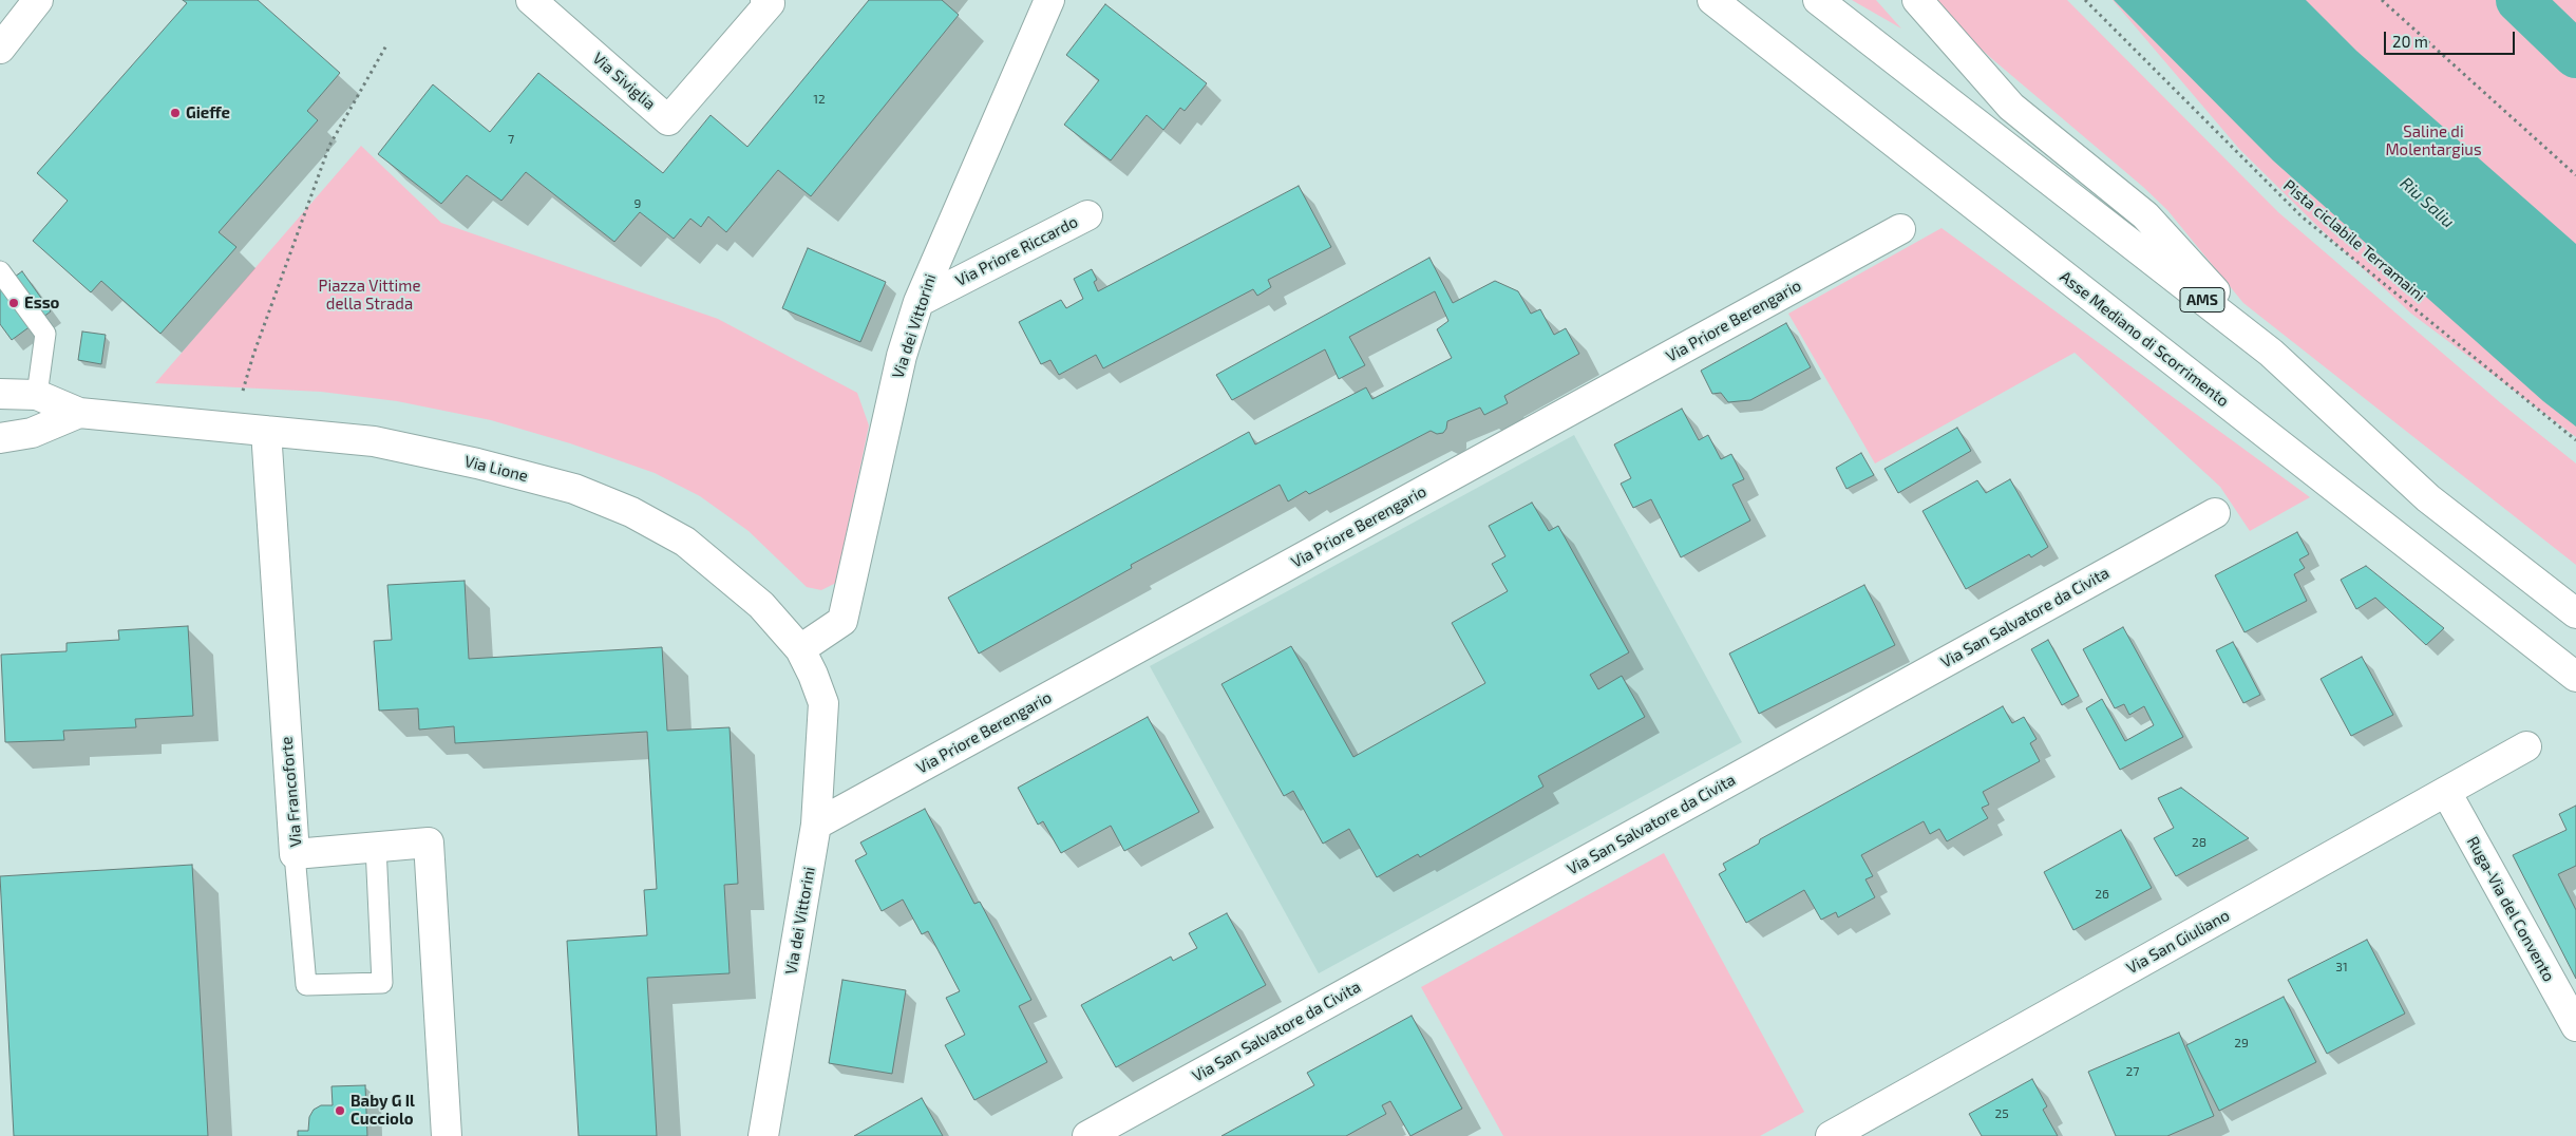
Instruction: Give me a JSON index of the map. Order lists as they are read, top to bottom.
{
  "streets": {
    "main road": [
      "Via Siviglia",
      "Via Priore Riccardo",
      "AMS",
      "Via Priore Berengario",
      "Via dei Vittorini",
      "Asse Mediano di Scorrimento",
      "Via Lione",
      "Via San Salvatore da Civita",
      "Via Francoforte",
      "Ruga-Via del Convento",
      "Via San Giuliano"
    ],
    "path": ["Pista ciclabile Terramaini"]
  },
  "crossings": [
    ["Via Priore Riccardo", "Via dei Vittorini"],
    ["Via Priore Berengario", "Via dei Vittorini"],
    ["Via dei Vittorini", "Via Lione"],
    ["Via Lione", "Via Francoforte"],
    ["Ruga-Via del Convento", "Via San Giuliano"]
  ],
  "water": ["Riu Saliu"],
  "parks": ["Saline di Molentargius", "Piazza Vittime della Strada"],
  "places": ["Gieffe", "Esso", "Baby G Il Cucciolo"],
  "house_numbers": [
    "12",
    "7",
    "9",
    "28",
    "26",
    "31",
    "29",
    "27",
    "25"
  ],
  "scale_bar": "20 m"
}
